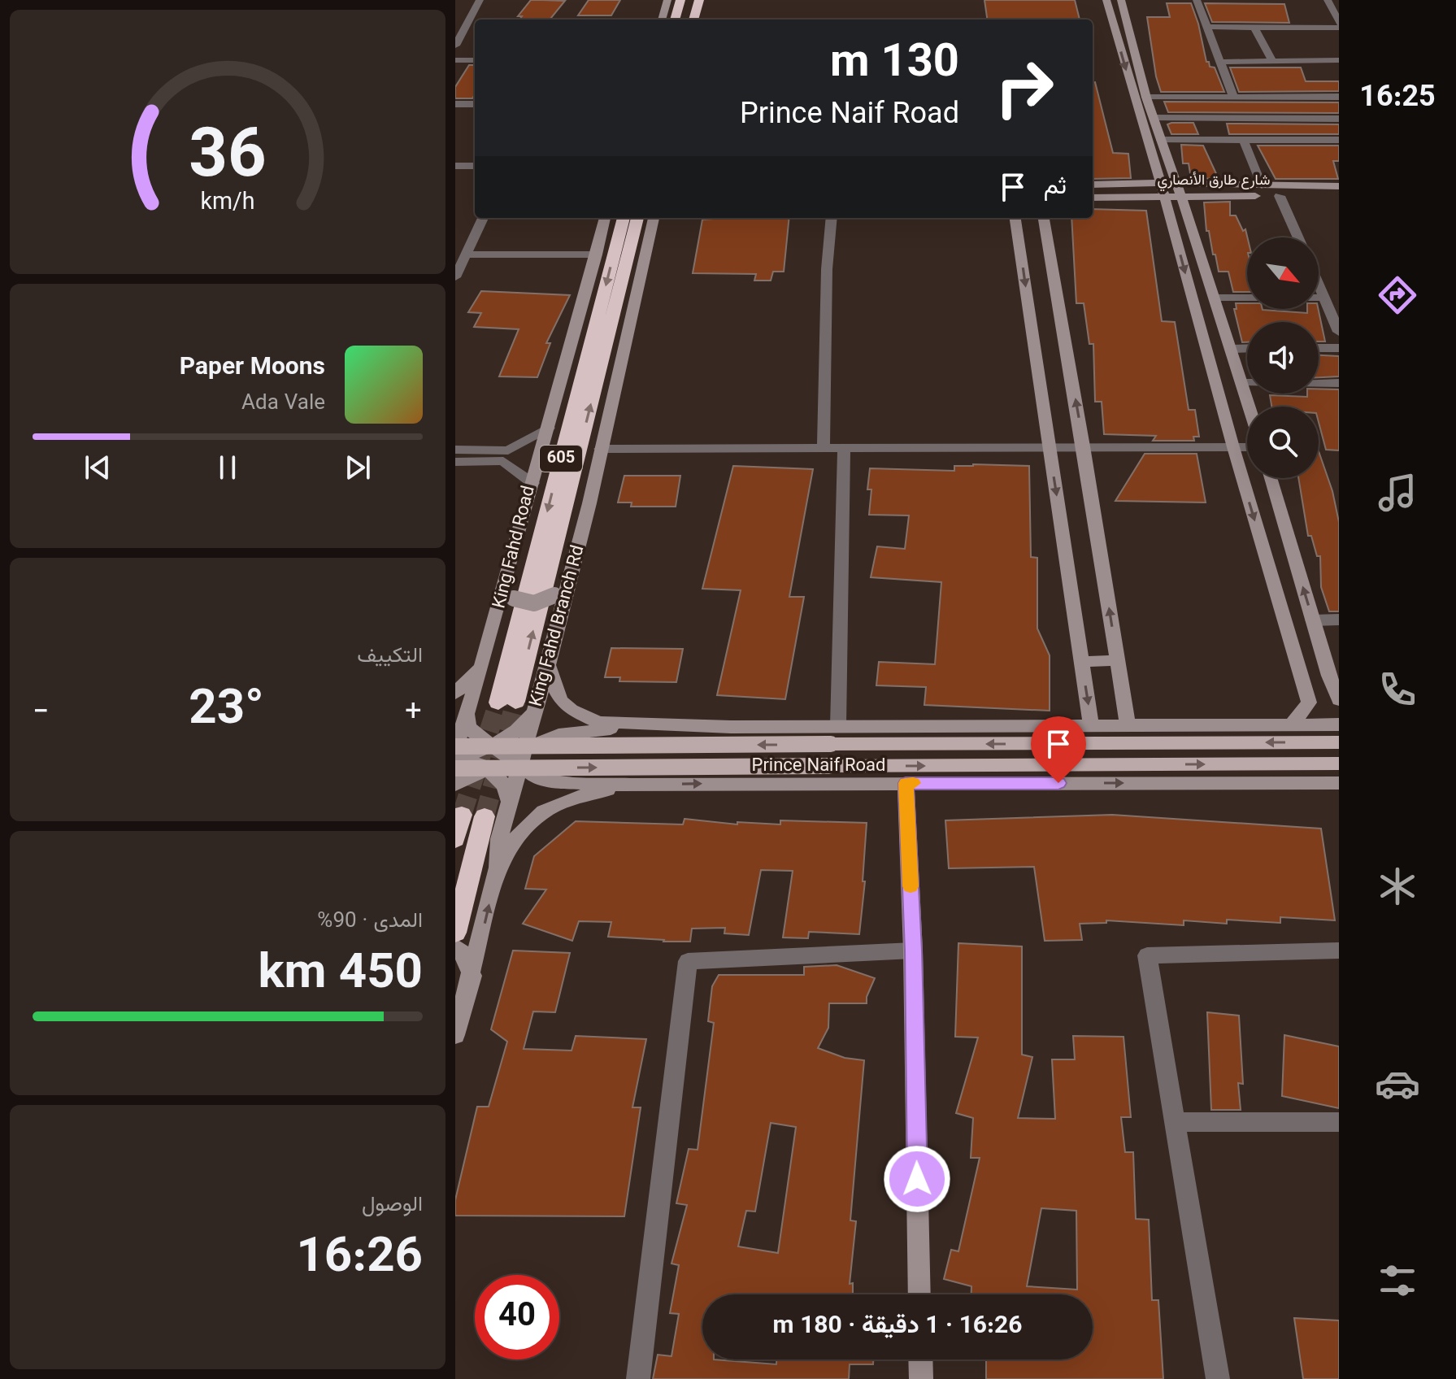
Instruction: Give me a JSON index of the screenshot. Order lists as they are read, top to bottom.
{
  "streets": {
    "highway": ["605", "King Fahd Road"],
    "main road": ["Prince Naif Road"],
    "street": ["شارع طارق الأنصاري", "King Fahd Branch Rd"]
  },
  "north": "bottom right",
  "page": {
    "tabs": "16:25",
    "turn": ["130 m", "Prince Naif Road"],
    "then": "ثم",
    "song": ["Paper Moons", "Ada Vale"],
    "tile": [
      "التكييف",
      ["المدى · 90%", "450 km"],
      ["الوصول", "16:26"]
    ],
    "heat": ["−", "23°", "+"],
    "limit": "40",
    "trip": "16:26 · 1 دقيقة · 180 m",
    "gauge": ["36", "km/h"]
  }
}
